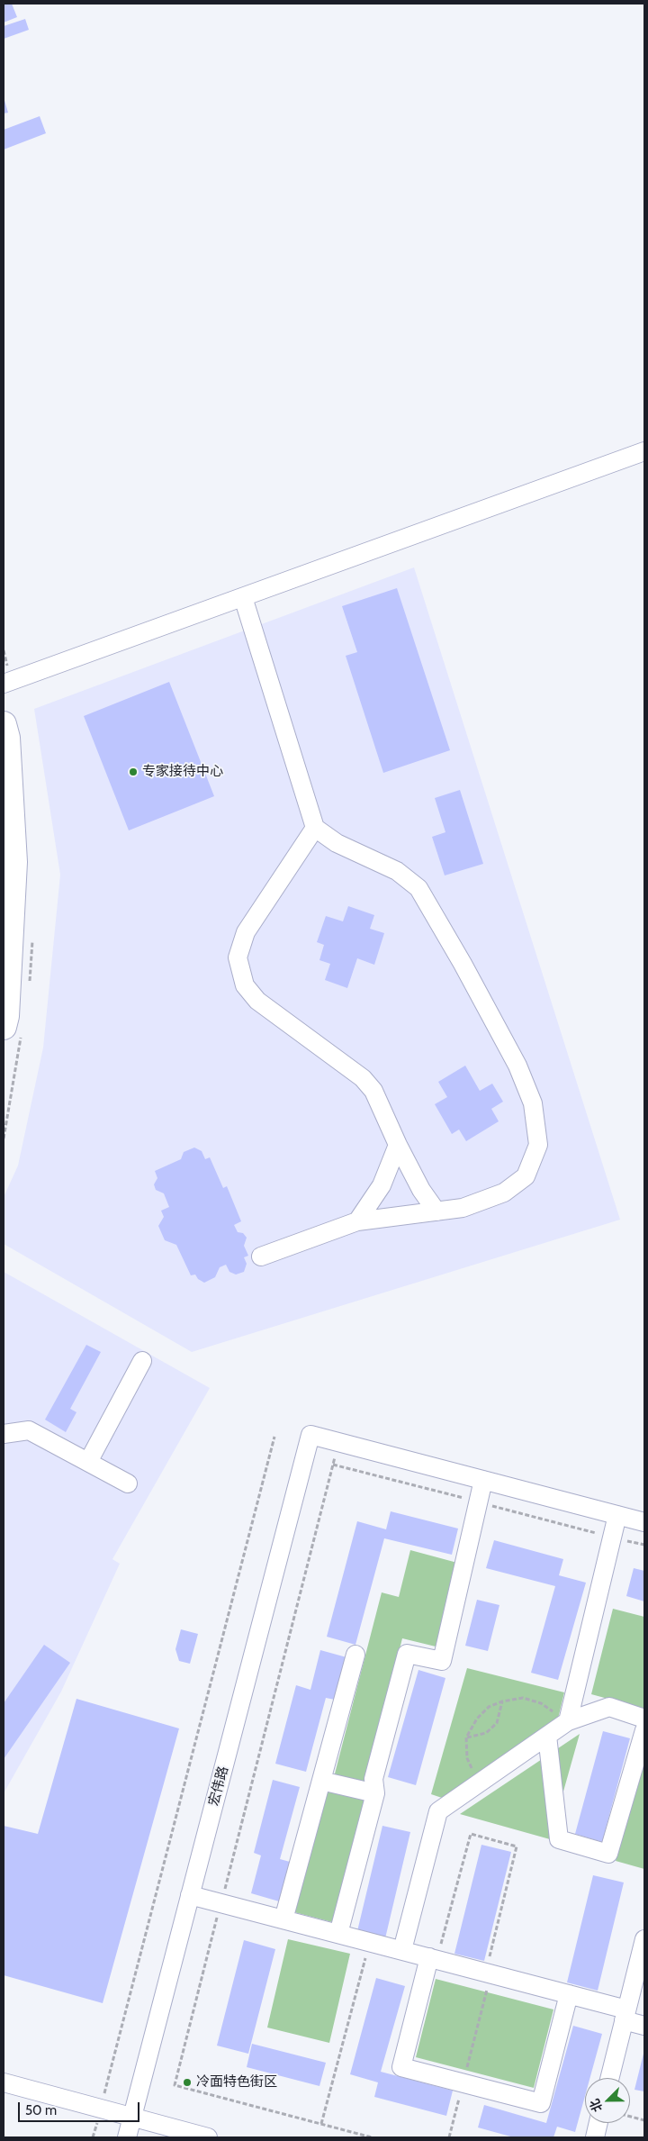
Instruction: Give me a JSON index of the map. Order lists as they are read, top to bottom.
{
  "streets": {
    "street": ["宏伟路"]
  },
  "places": ["专家接待中心", "冷面特色街区"],
  "scale_bar": "50 m",
  "north": "bottom left"
}
